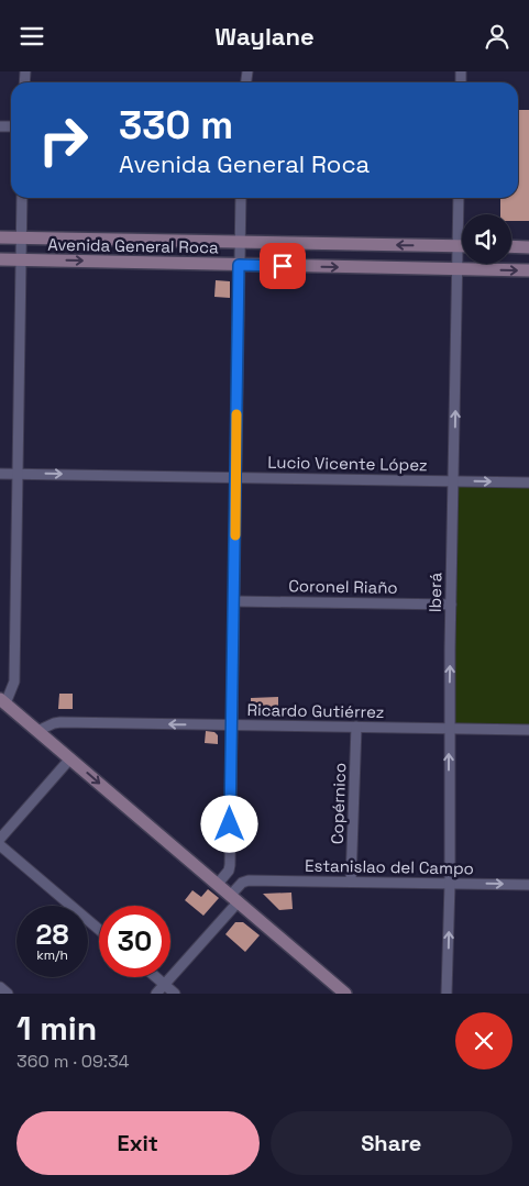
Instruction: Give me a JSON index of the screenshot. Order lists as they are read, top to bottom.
{
  "streets": {
    "main road": ["Avenida General Roca"],
    "street": [
      "Lucio Vicente López",
      "Coronel Riaño",
      "Iberá",
      "Ricardo Gutiérrez",
      "Copérnico",
      "Estanislao del Campo"
    ]
  },
  "crossings": [
    ["Avenida General Roca", "Iberá"],
    ["Lucio Vicente López", "Iberá"],
    ["Coronel Riaño", "Iberá"],
    ["Iberá", "Ricardo Gutiérrez"],
    ["Iberá", "Estanislao del Campo"],
    ["Ricardo Gutiérrez", "Copérnico"],
    ["Copérnico", "Estanislao del Campo"]
  ],
  "one_way": ["Lucio Vicente López", "Iberá", "Ricardo Gutiérrez"],
  "page": {
    "header": "Waylane",
    "turn": ["330 m", "Avenida General Roca"],
    "speed": "28 km/h",
    "limit": "30",
    "heading": ["1 min", "360 m · 09:34"],
    "buttons": ["Exit", "Share"]
  }
}
